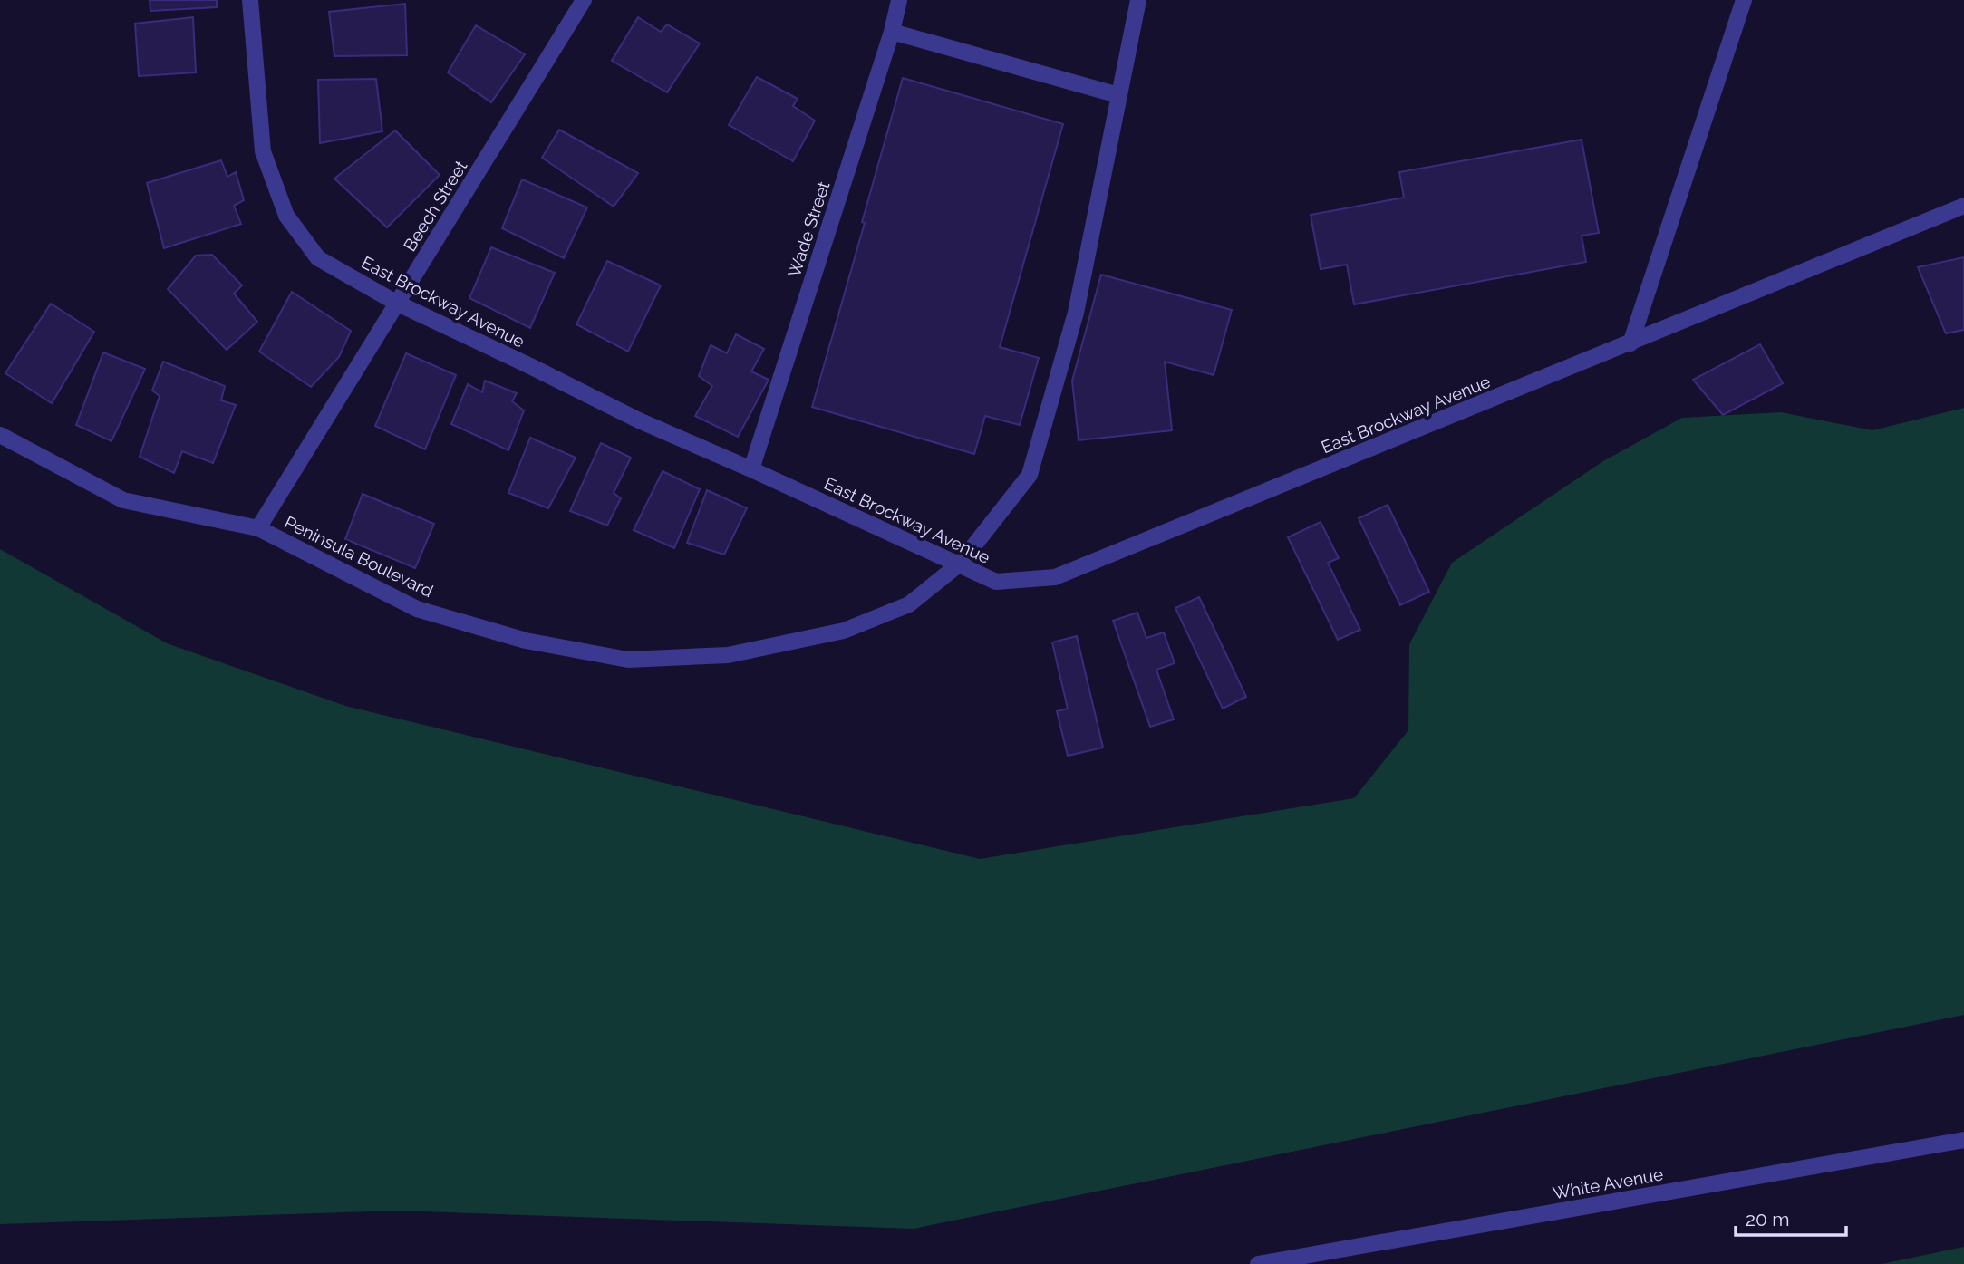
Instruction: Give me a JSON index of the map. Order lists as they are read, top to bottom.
{
  "streets": {
    "street": [
      "Beech Street",
      "Wade Street",
      "East Brockway Avenue",
      "Peninsula Boulevard",
      "White Avenue"
    ]
  },
  "crossings": [
    ["Beech Street", "East Brockway Avenue"],
    ["Beech Street", "Peninsula Boulevard"],
    ["Wade Street", "East Brockway Avenue"],
    ["East Brockway Avenue", "Peninsula Boulevard"]
  ],
  "scale_bar": "20 m"
}
